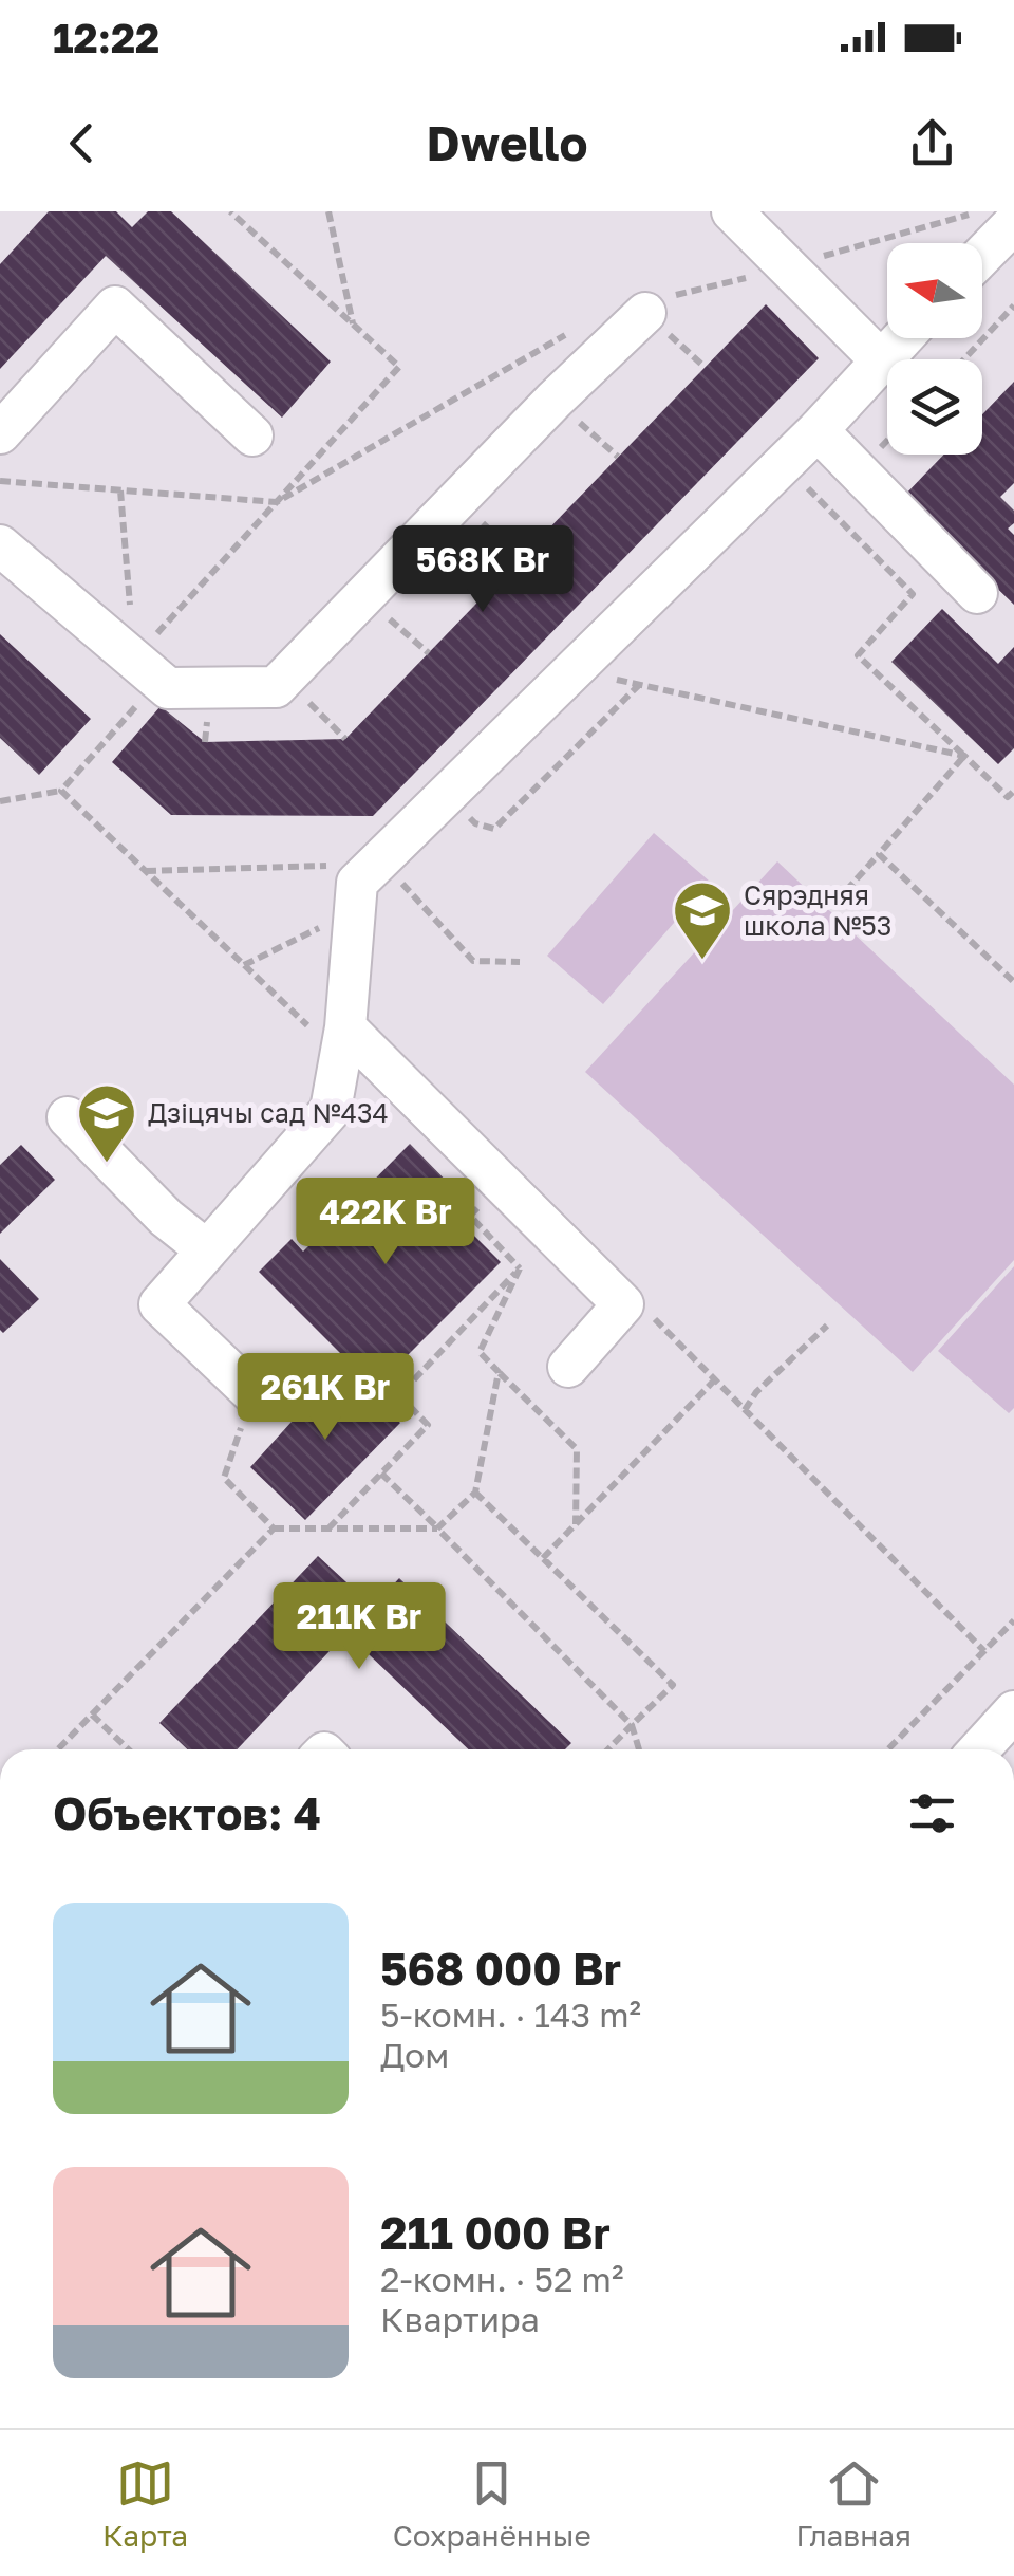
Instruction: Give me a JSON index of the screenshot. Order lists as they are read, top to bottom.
{
  "places": {
    "school or university": ["Сярэдняя школа №53", "Дзіцячы сад №434"]
  },
  "north": "left",
  "page": {
    "status": "12:22",
    "header": "Dwello",
    "price": [
      "568K Br",
      "422K Br",
      "261K Br",
      "211K Br"
    ],
    "heading": "Объектов: 4",
    "list": [
      {
        "name": "568 000 Br",
        "note": "5-комн. · 143 m² · Дом"
      },
      {
        "name": "211 000 Br",
        "note": "2-комн. · 52 m² · Квартира"
      }
    ],
    "tabs": ["Карта", "Сохранённые", "Главная"]
  }
}
